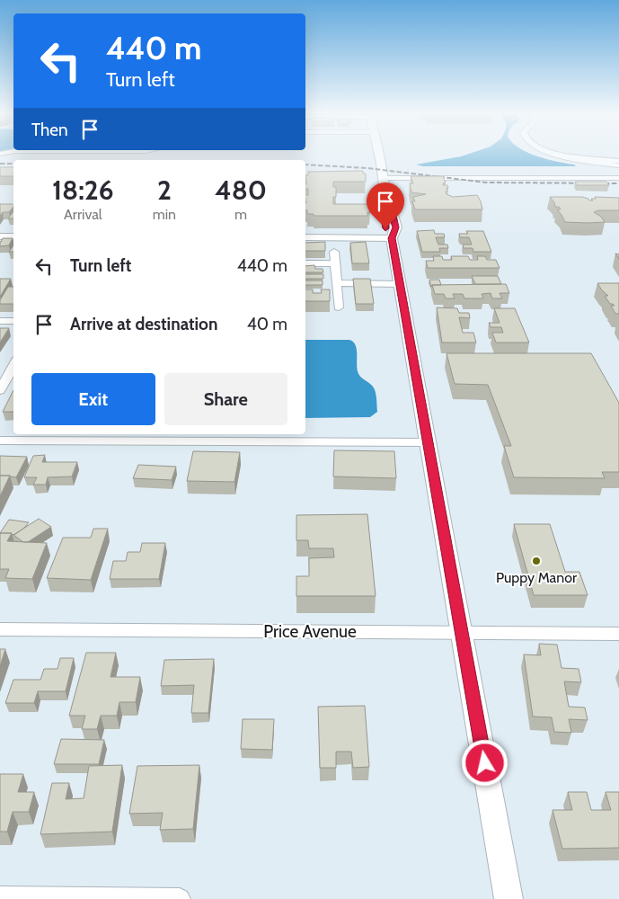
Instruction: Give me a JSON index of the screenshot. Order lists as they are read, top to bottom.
{
  "streets": {
    "street": ["Price Avenue"]
  },
  "places": ["Puppy Manor"],
  "page": {
    "turn": ["440 m", "Turn left"],
    "then": "Then",
    "eta": [
      "18:26",
      "Arrival",
      "2",
      "min",
      "480",
      "m"
    ],
    "list": [
      {
        "name": "Turn left",
        "value": "440 m"
      },
      {
        "name": "Arrive at destination",
        "value": "40 m"
      }
    ],
    "buttons": ["Exit", "Share"]
  }
}
